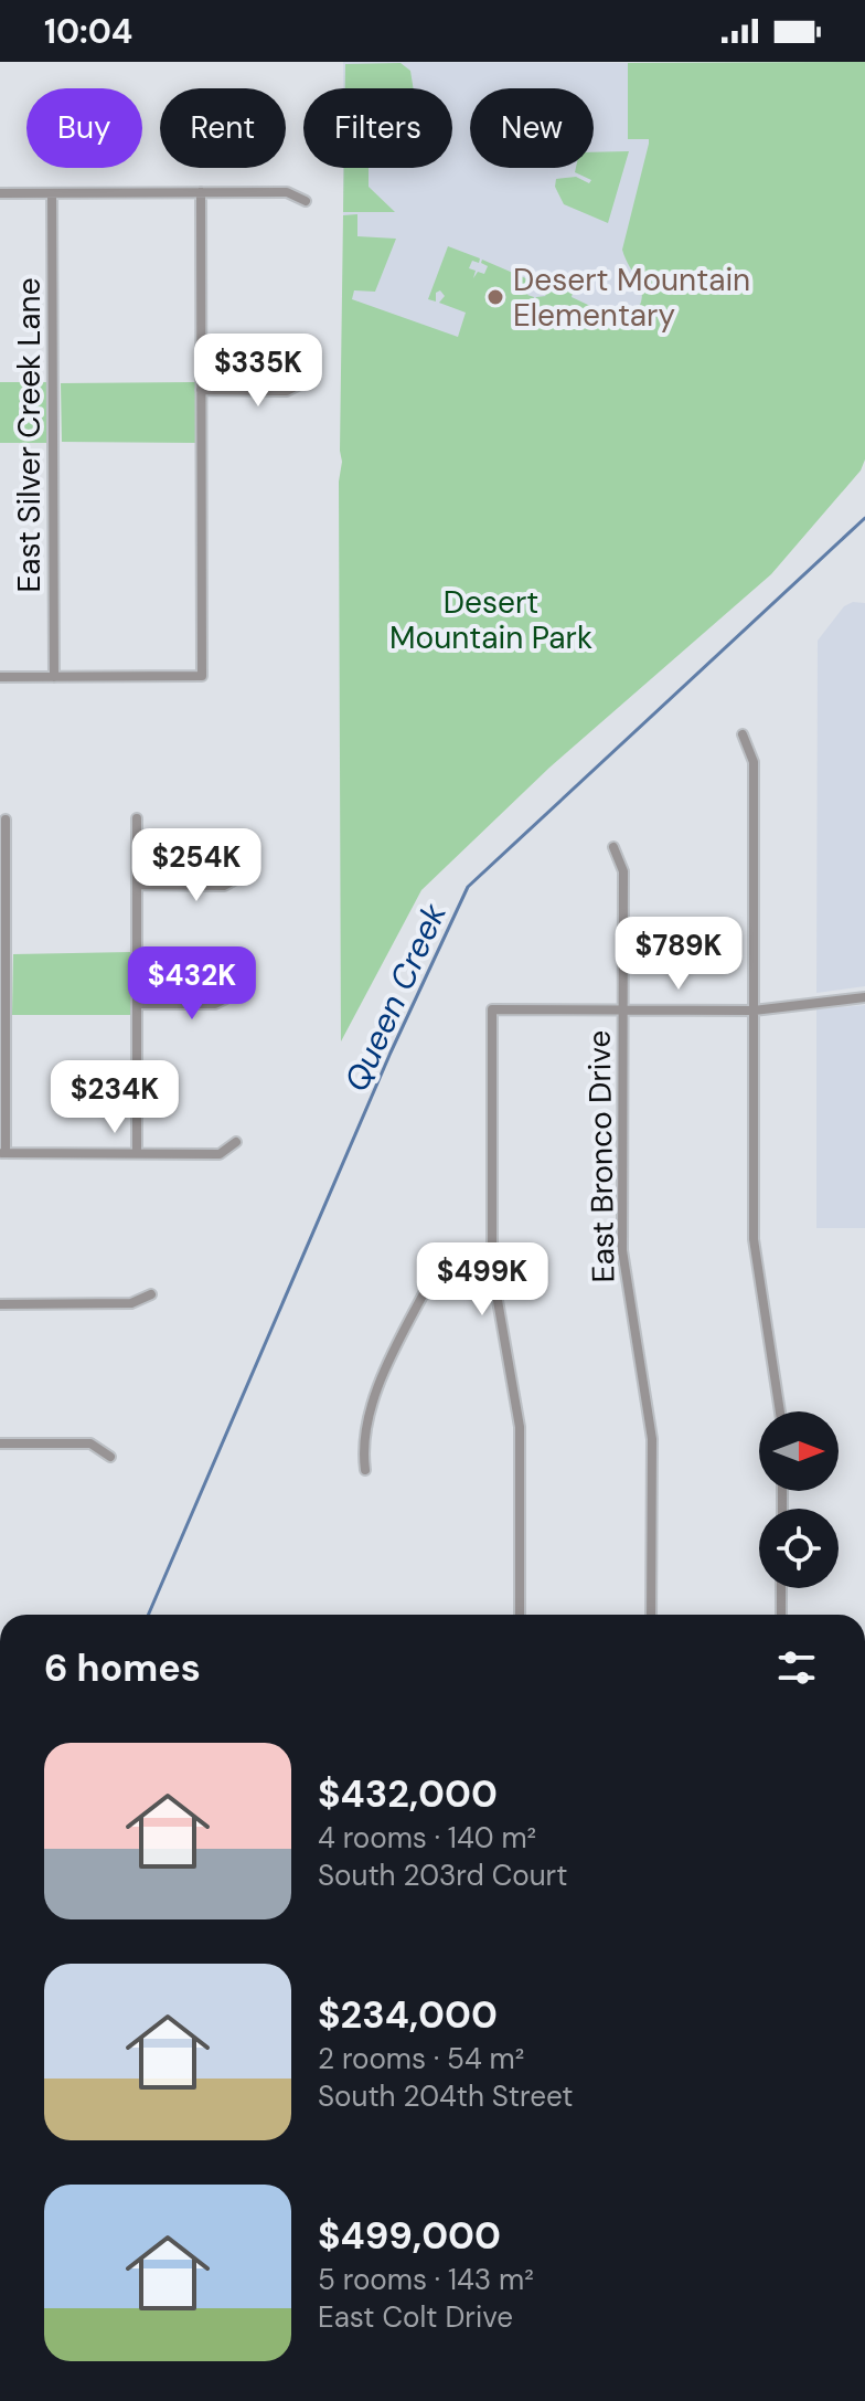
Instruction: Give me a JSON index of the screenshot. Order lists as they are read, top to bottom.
{
  "streets": {
    "street": ["East Silver Creek Lane", "East Bronco Drive"]
  },
  "water": ["Queen Creek"],
  "parks": ["Desert Mountain Park"],
  "places": ["Desert Mountain Elementary"],
  "north": "right",
  "page": {
    "status": "10:04",
    "chip": [
      "Buy",
      "Rent",
      "Filters",
      "New"
    ],
    "price": [
      "$335K",
      "$254K",
      "$789K",
      "$432K",
      "$234K",
      "$499K"
    ],
    "heading": "6 homes",
    "list": [
      {
        "name": "$432,000",
        "note": "4 rooms · 140 m² · South 203rd Court"
      },
      {
        "name": "$234,000",
        "note": "2 rooms · 54 m² · South 204th Street"
      },
      {
        "name": "$499,000",
        "note": "5 rooms · 143 m² · East Colt Drive"
      }
    ]
  }
}
